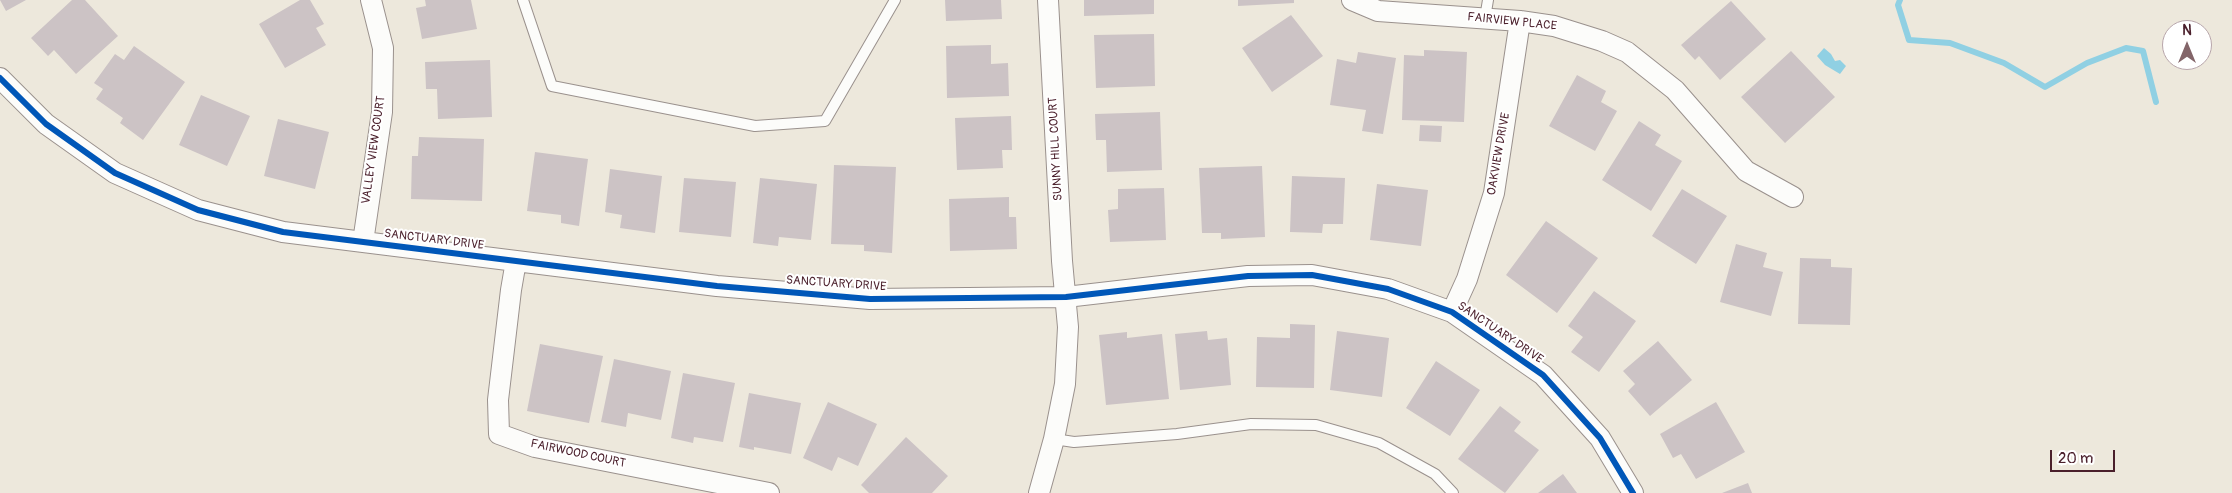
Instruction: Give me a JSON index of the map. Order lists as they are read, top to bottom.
{
  "streets": {
    "street": [
      "FAIRVIEW PLACE",
      "SUNNY HILL COURT",
      "VALLEY VIEW COURT",
      "OAKVIEW DRIVE",
      "SANCTUARY DRIVE",
      "FAIRWOOD COURT"
    ]
  },
  "crossings": [
    ["FAIRVIEW PLACE", "OAKVIEW DRIVE"],
    ["SUNNY HILL COURT", "SANCTUARY DRIVE"],
    ["VALLEY VIEW COURT", "SANCTUARY DRIVE"],
    ["OAKVIEW DRIVE", "SANCTUARY DRIVE"],
    ["SANCTUARY DRIVE", "FAIRWOOD COURT"]
  ],
  "scale_bar": "20 m",
  "north": "top"
}
